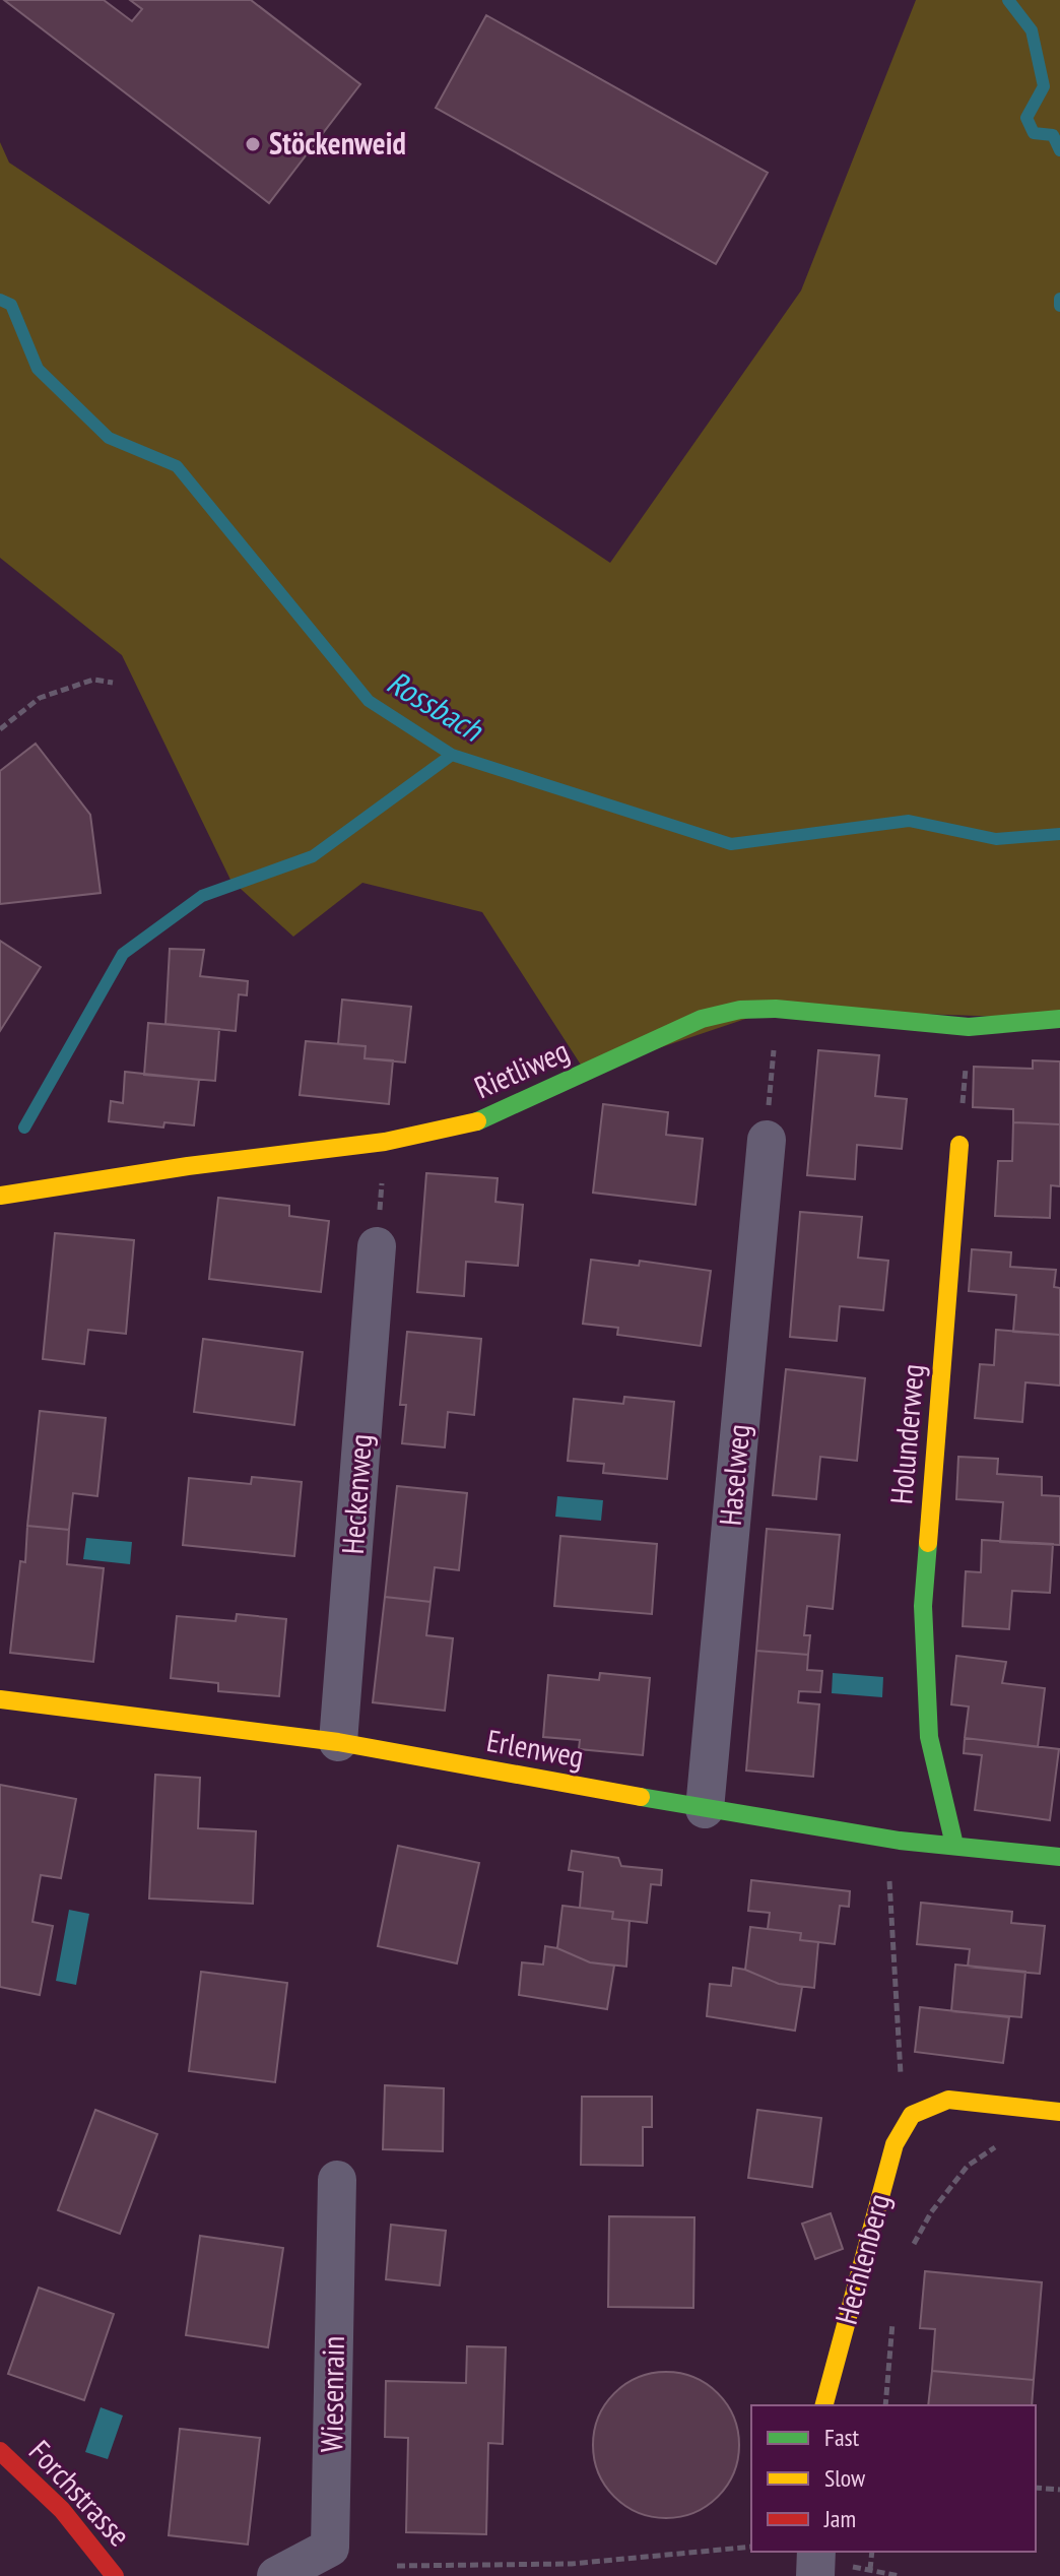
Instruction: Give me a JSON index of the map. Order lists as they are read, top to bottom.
{
  "streets": {
    "street": [
      "Rietliweg",
      "Holunderweg",
      "Haselweg",
      "Heckenweg",
      "Erlenweg",
      "Hechlenberg",
      "Wiesenrain",
      "Forchstrasse"
    ]
  },
  "crossings": [
    ["Holunderweg", "Erlenweg"],
    ["Haselweg", "Erlenweg"],
    ["Heckenweg", "Erlenweg"]
  ],
  "water": ["Rossbach"],
  "places": ["Stöckenweid"],
  "legend": ["Fast", "Slow", "Jam"]
}
